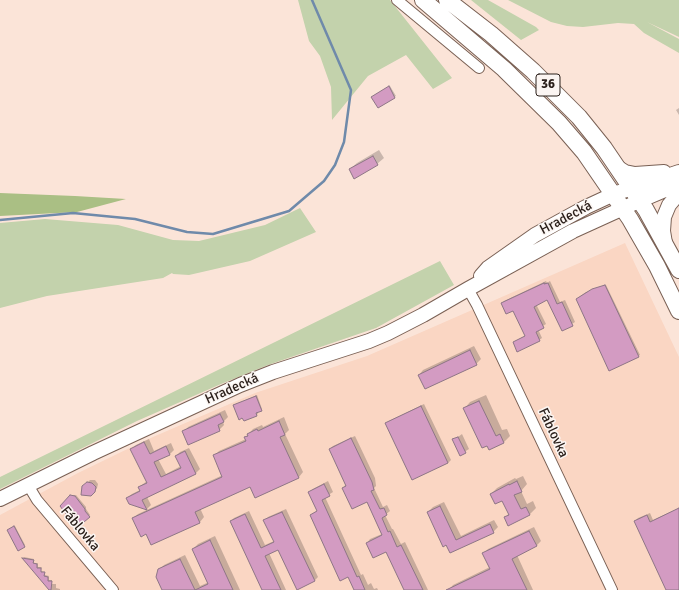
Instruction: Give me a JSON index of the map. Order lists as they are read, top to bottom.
{
  "streets": {
    "main road": ["36", "Hradecká"],
    "street": ["Fáblovka"]
  },
  "crossings": [
    ["36", "Hradecká"],
    ["Hradecká", "Fáblovka"]
  ]
}
